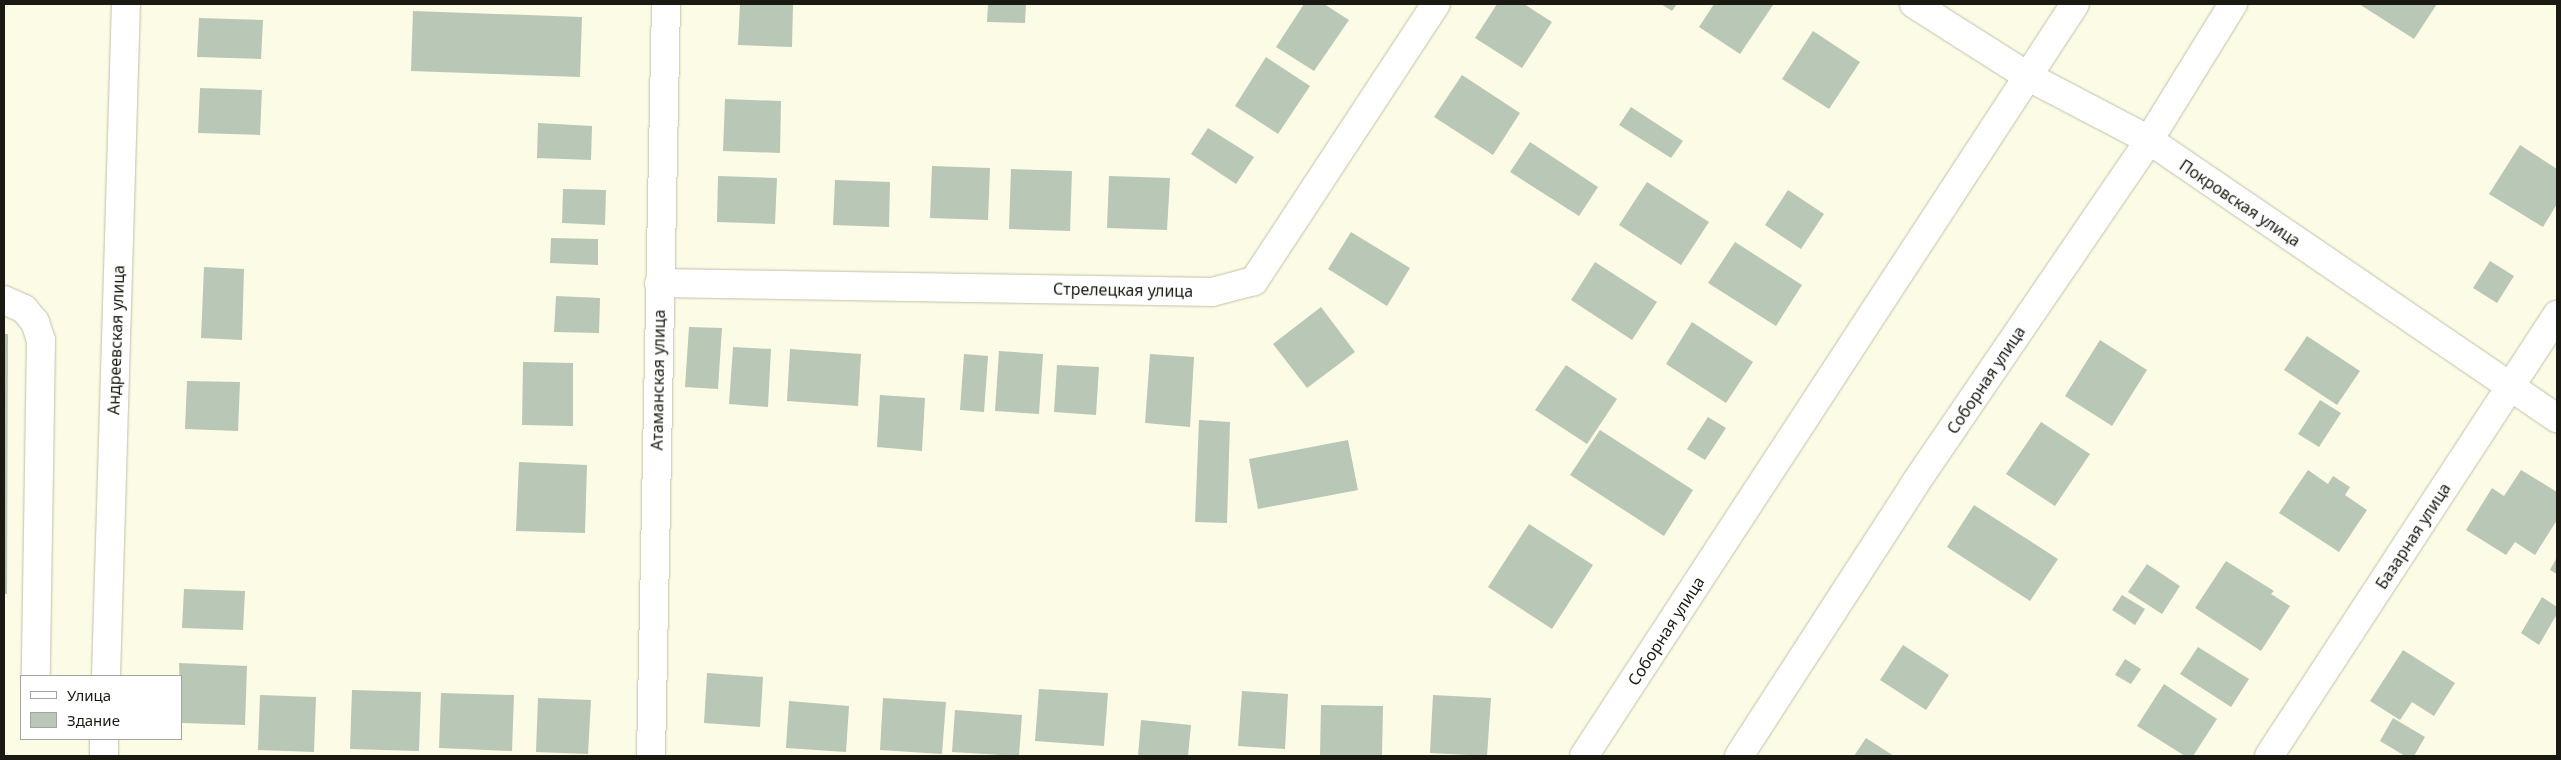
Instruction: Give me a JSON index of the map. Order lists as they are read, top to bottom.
{
  "streets": {
    "street": [
      "Покровская улица",
      "Стрелецкая улица",
      "Андреевская улица",
      "Атаманская улица",
      "Соборная улица",
      "Базарная улица"
    ]
  },
  "crossings": [
    ["Покровская улица", "Соборная улица"],
    ["Покровская улица", "Базарная улица"],
    ["Стрелецкая улица", "Атаманская улица"]
  ],
  "legend": ["Улица", "Здание"]
}
